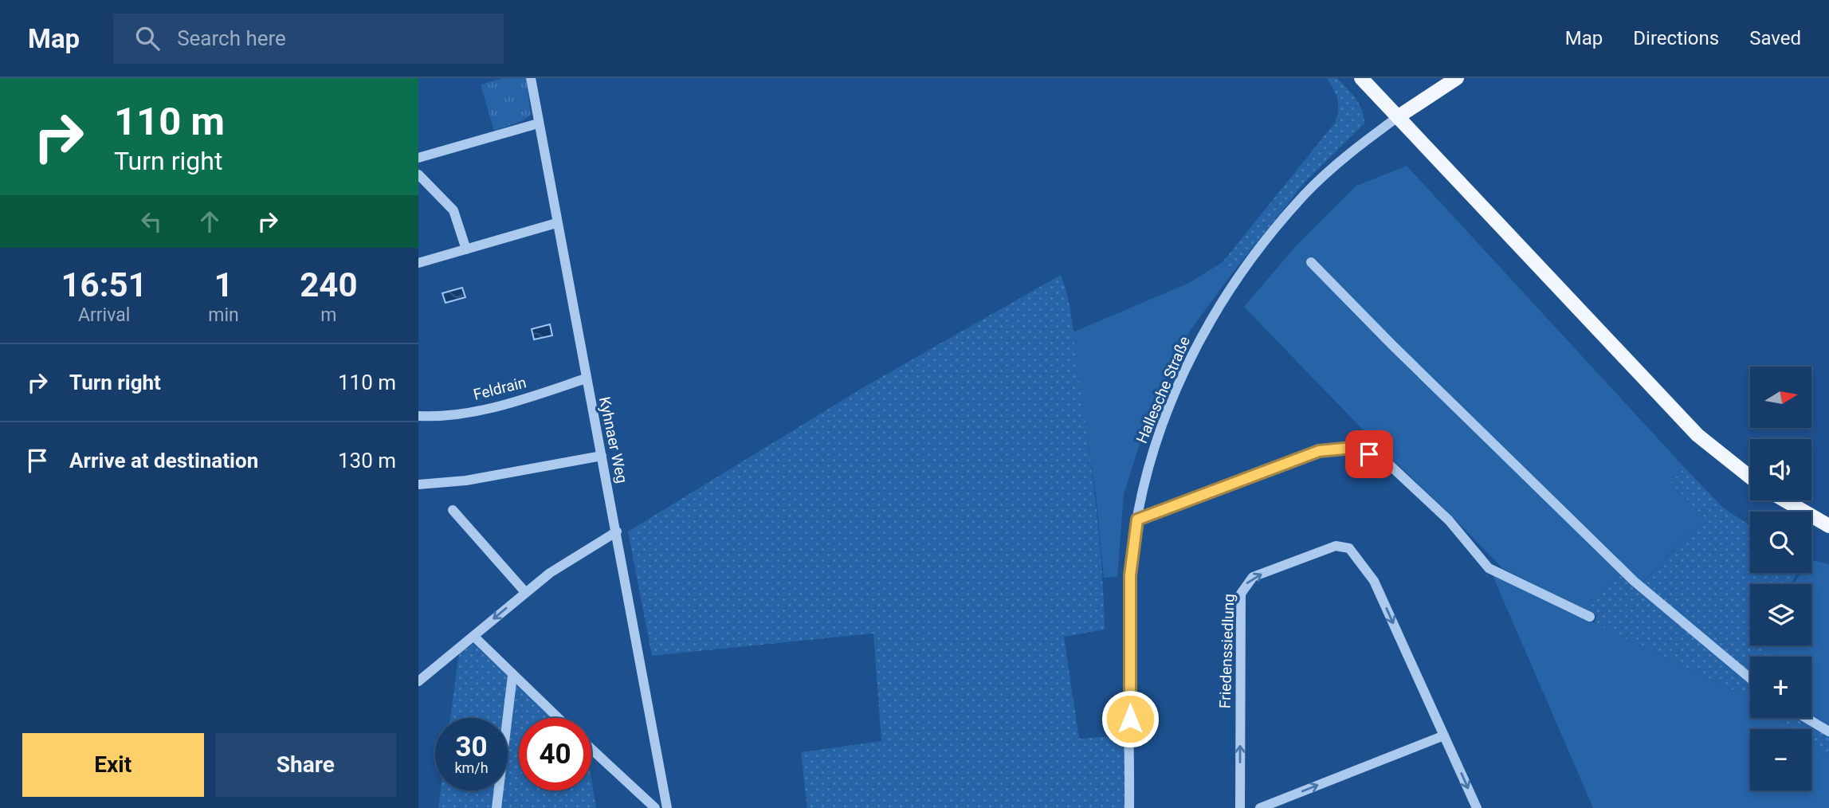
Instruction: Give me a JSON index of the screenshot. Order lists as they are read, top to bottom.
{
  "streets": {
    "street": [
      "Feldrain",
      "Hallesche Straße",
      "Kyhnaer Weg",
      "Friedenssiedlung"
    ]
  },
  "crossings": [
    ["Feldrain", "Kyhnaer Weg"]
  ],
  "north": "right",
  "page": {
    "header": "Map",
    "search": "Search here",
    "nav": ["Map", "Directions", "Saved"],
    "turn": ["110 m", "Turn right"],
    "eta": [
      "16:51",
      "Arrival",
      "1",
      "min",
      "240",
      "m"
    ],
    "list": [
      {
        "name": "Turn right",
        "value": "110 m"
      },
      {
        "name": "Arrive at destination",
        "value": "130 m"
      }
    ],
    "map_buttons": ["+", "−"],
    "speed": "30 km/h",
    "limit": "40",
    "buttons": ["Exit", "Share"]
  }
}
